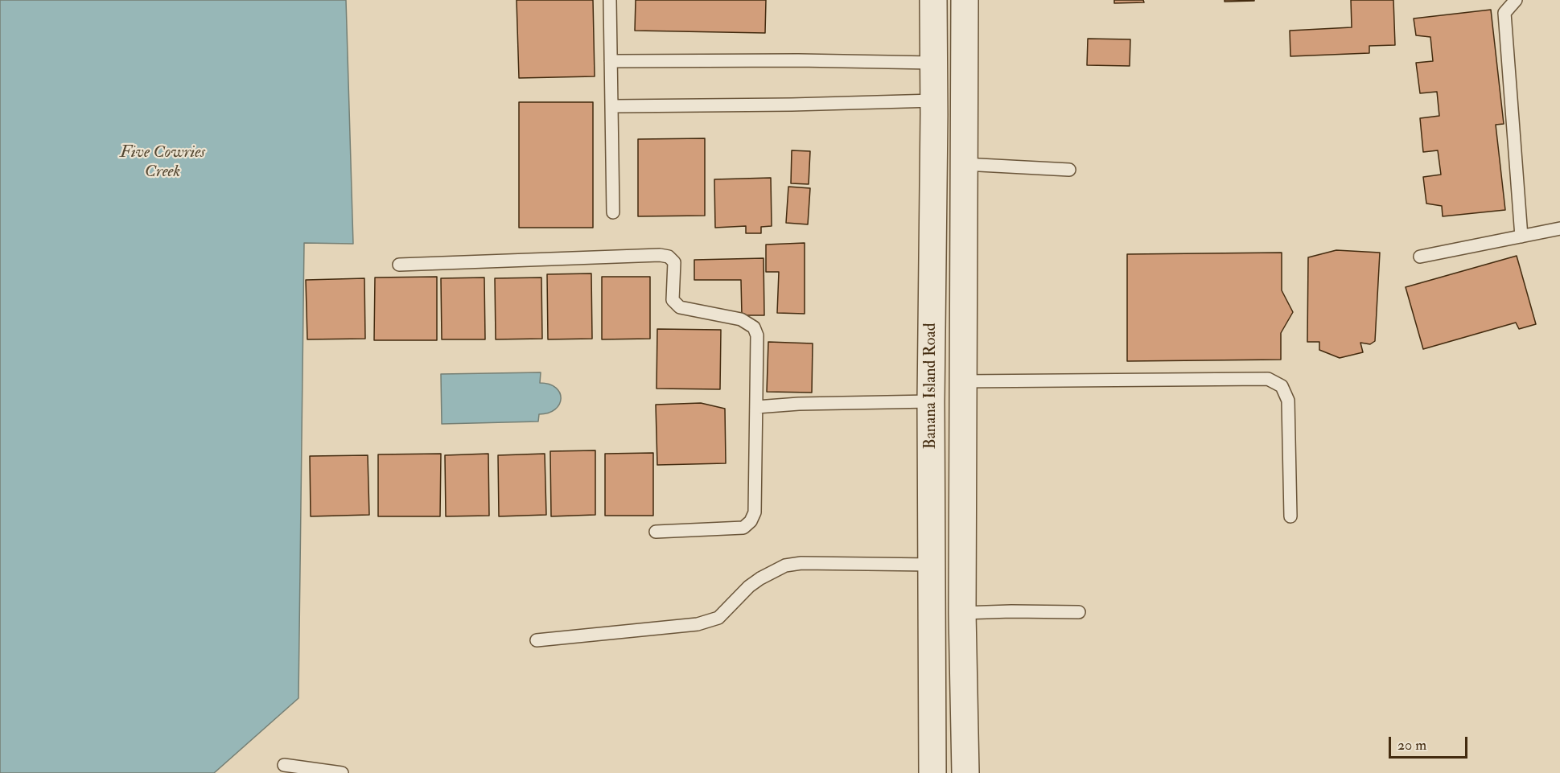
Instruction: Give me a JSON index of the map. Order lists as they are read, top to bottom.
{
  "streets": {
    "street": ["Banana Island Road"]
  },
  "water": ["Five Cowries Creek"],
  "scale_bar": "20 m"
}
